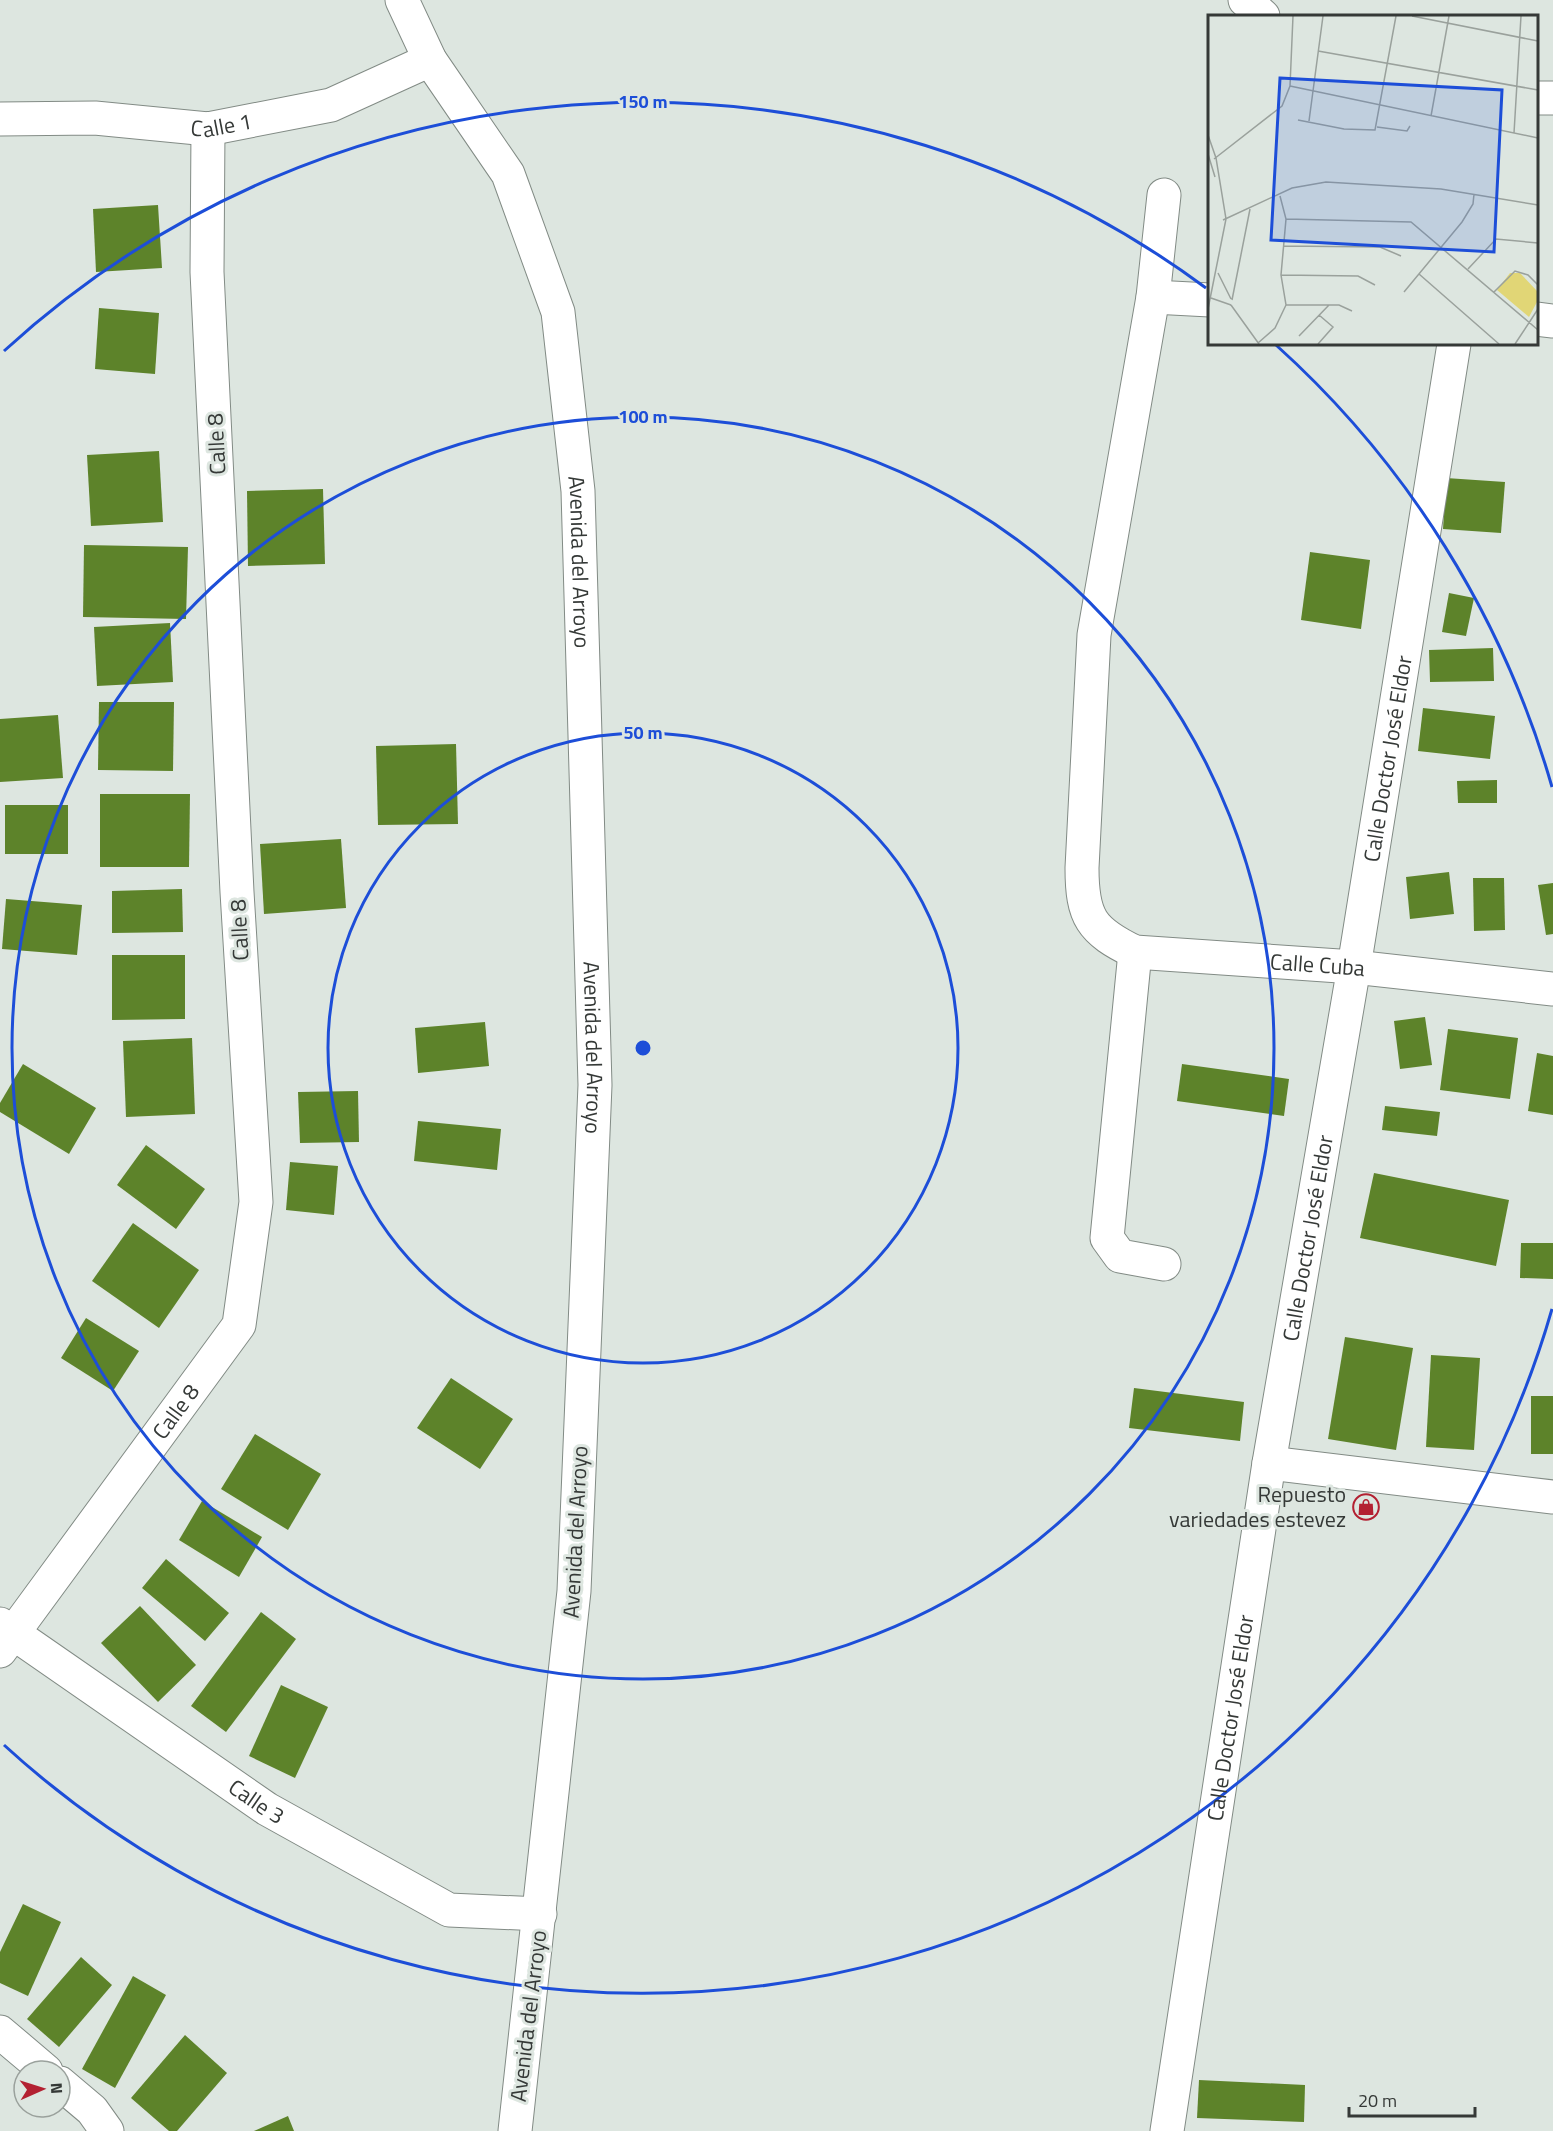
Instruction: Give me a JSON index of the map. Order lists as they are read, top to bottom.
{
  "streets": {
    "street": [
      "Calle 1",
      "Calle 8",
      "Avenida del Arroyo",
      "Calle Doctor José Eldor",
      "Calle Cuba",
      "Calle 3"
    ]
  },
  "crossings": [
    ["Calle 1", "Calle 8"],
    ["Calle 1", "Avenida del Arroyo"],
    ["Calle 8", "Calle 3"],
    ["Avenida del Arroyo", "Calle 3"],
    ["Calle Doctor José Eldor", "Calle Cuba"]
  ],
  "places": {
    "shop": ["Repuesto variedades estevez"]
  },
  "scale_bar": "20 m",
  "north": "right",
  "rings": ["150 m", "100 m", "50 m"]
}
